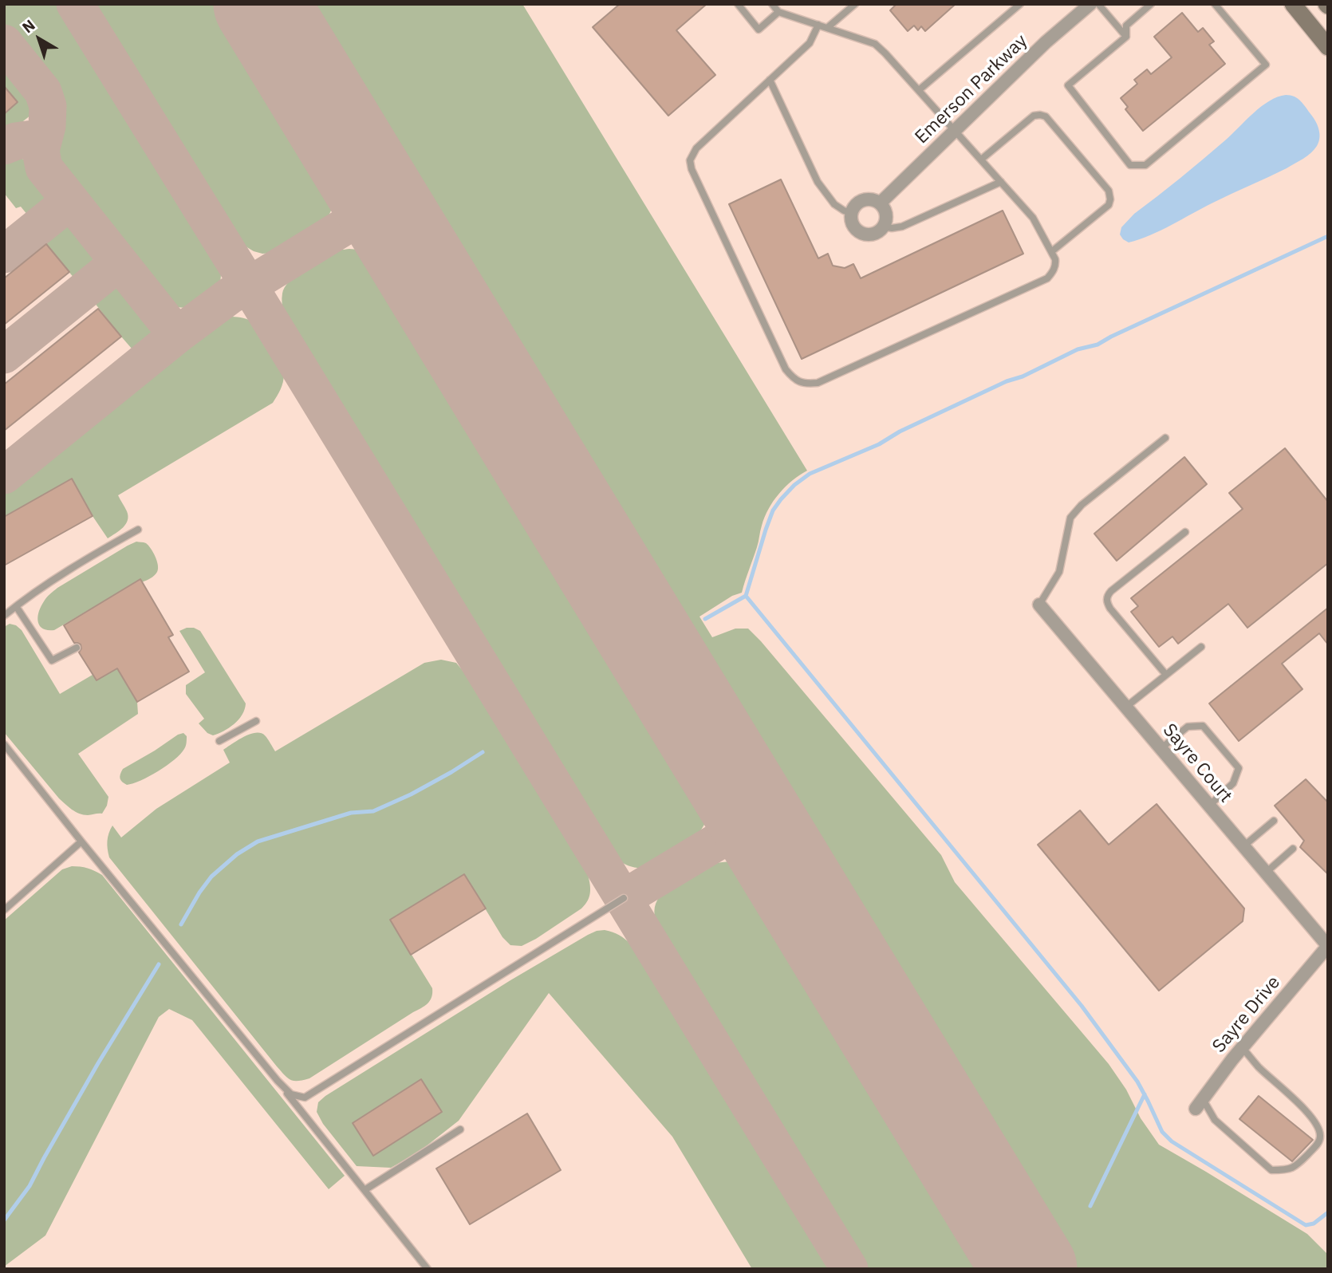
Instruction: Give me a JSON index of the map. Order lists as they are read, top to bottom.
{
  "streets": {
    "street": ["Emerson Parkway", "Sayre Court", "Sayre Drive"]
  },
  "crossings": [
    ["Sayre Court", "Sayre Drive"]
  ],
  "north": "top left"
}
